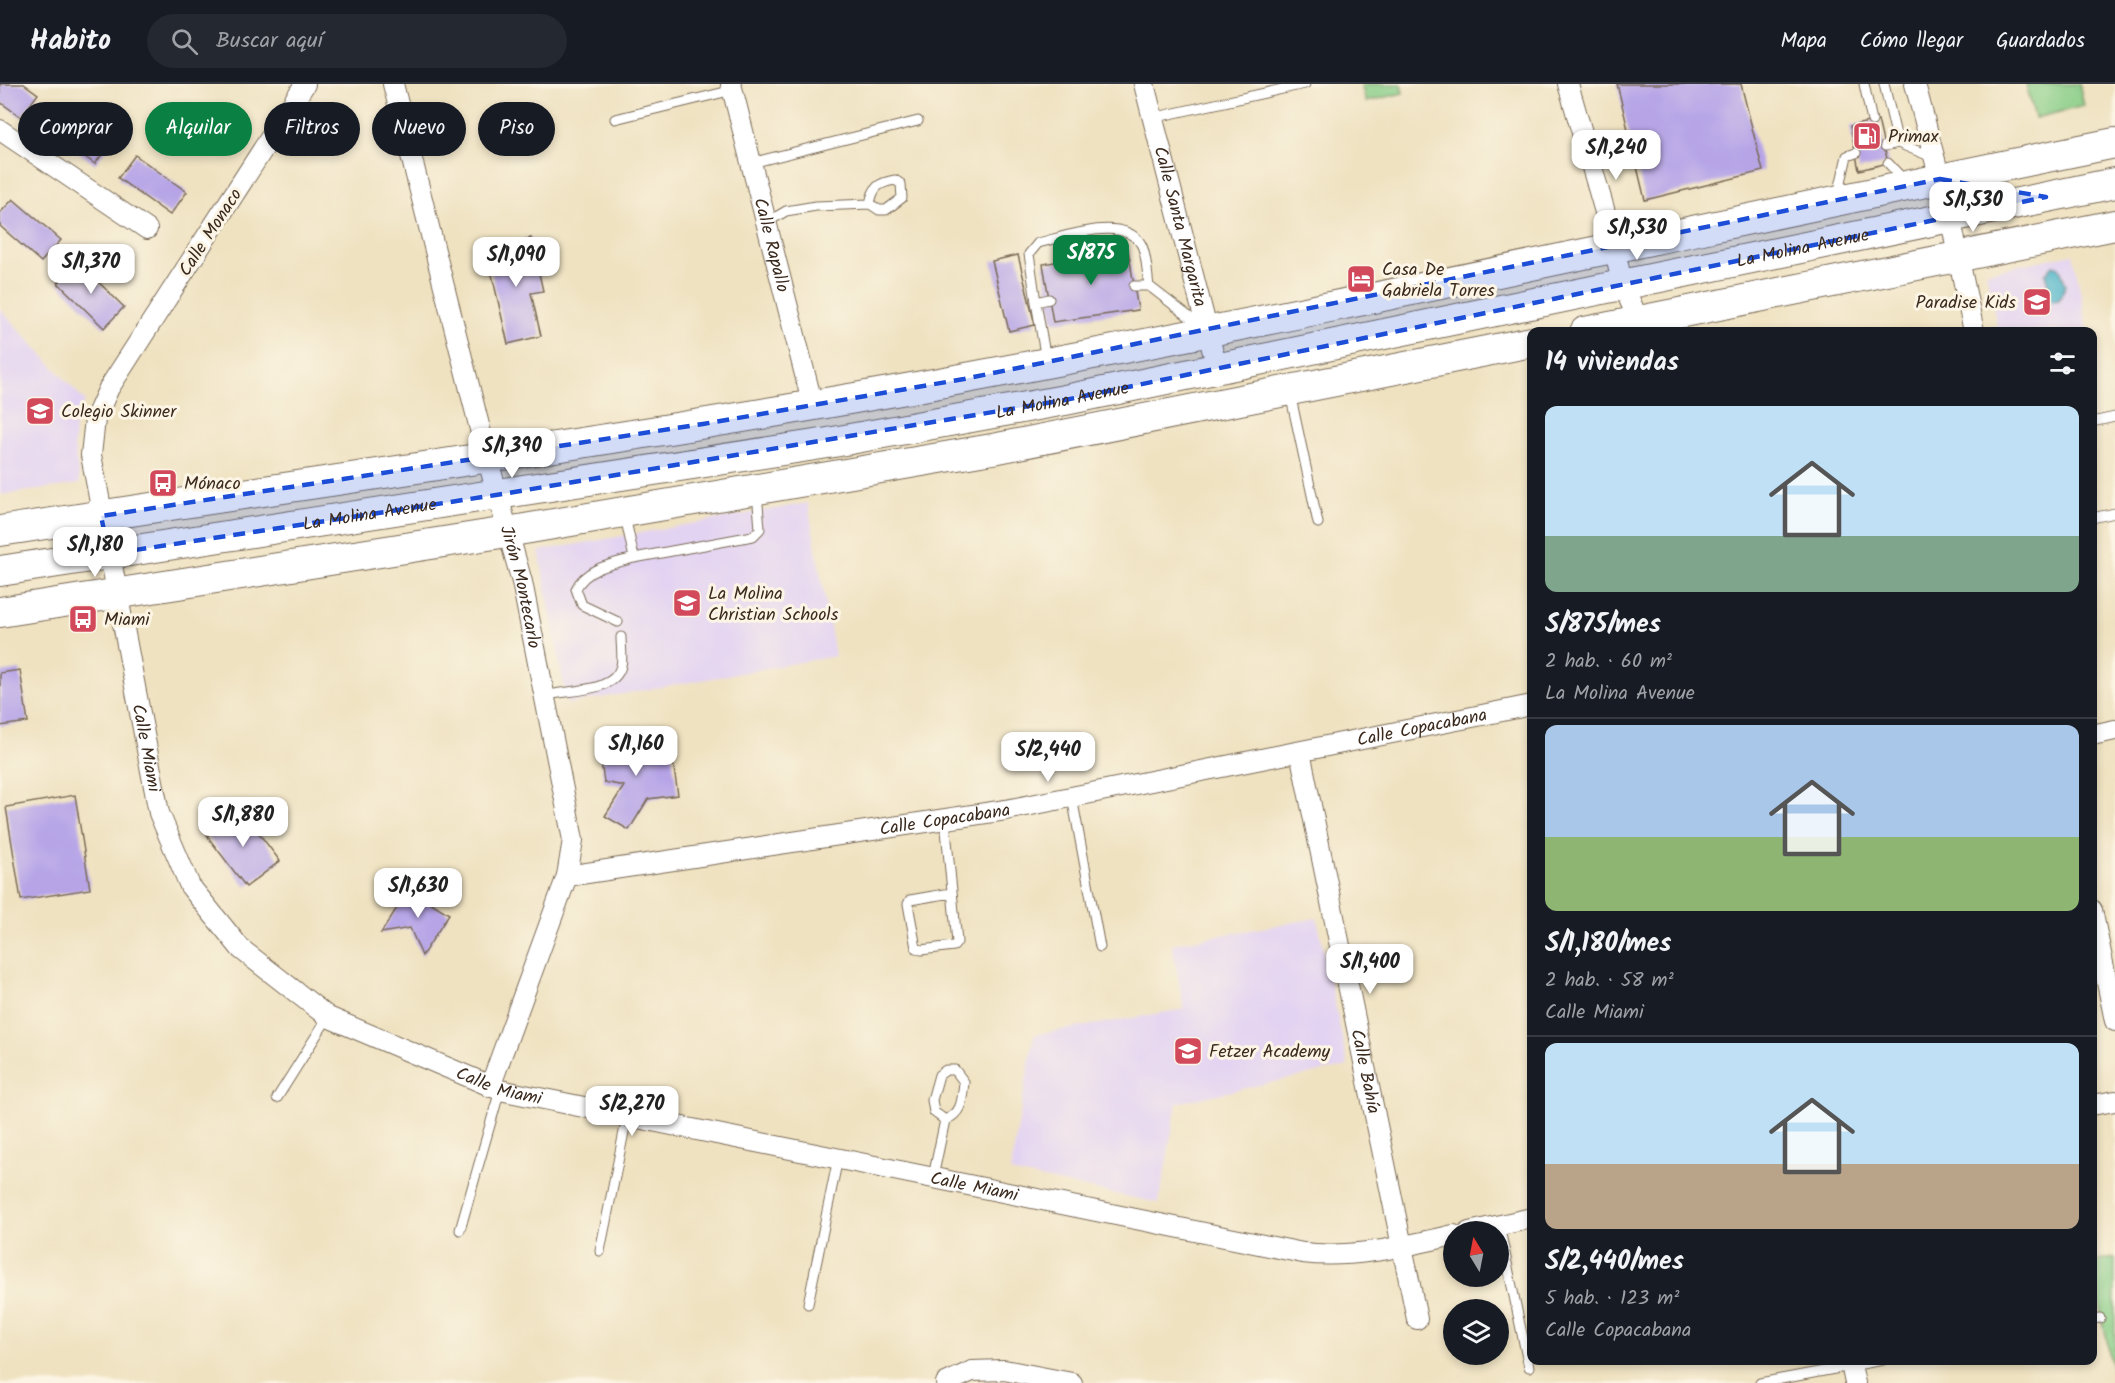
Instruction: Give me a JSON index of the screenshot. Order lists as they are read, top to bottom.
{
  "streets": {
    "main road": ["La Molina Avenue"],
    "street": [
      "Calle Santa Margarita",
      "Calle Monaco",
      "Calle Rapallo",
      "Jirón Montecarlo",
      "Calle Copacabana",
      "Calle Miami",
      "Calle Bahía"
    ]
  },
  "crossings": [
    ["Calle Santa Margarita", "La Molina Avenue"],
    ["Calle Monaco", "La Molina Avenue"],
    ["Calle Monaco", "Calle Miami"],
    ["Calle Rapallo", "La Molina Avenue"],
    ["La Molina Avenue", "Jirón Montecarlo"],
    ["La Molina Avenue", "Calle Miami"],
    ["Jirón Montecarlo", "Calle Copacabana"],
    ["Jirón Montecarlo", "Calle Miami"],
    ["Calle Copacabana", "Calle Bahía"],
    ["Calle Miami", "Calle Bahía"]
  ],
  "places": {
    "fuel station": ["Primax"],
    "hotel": ["Casa De Gabriela Torres"],
    "school or university": [
      "Paradise Kids",
      "Colegio Skinner",
      "La Molina Christian Schools",
      "Fetzer Academy"
    ],
    "bus stop": ["Mónaco", "Miami"]
  },
  "north": "top",
  "page": {
    "header": "Habito",
    "search": "Buscar aquí",
    "nav": ["Mapa", "Cómo llegar", "Guardados"],
    "chip": [
      "Comprar",
      "Alquilar",
      "Filtros",
      "Nuevo",
      "Piso"
    ],
    "price": [
      "S/1,240",
      "S/1,530",
      "S/1,530",
      "S/875",
      "S/1,090",
      "S/1,370",
      "S/1,390",
      "S/1,180",
      "S/1,160",
      "S/2,440",
      "S/1,880",
      "S/1,630",
      "S/1,400",
      "S/2,270"
    ],
    "heading": "14 viviendas",
    "list": [
      {
        "name": "S/875/mes",
        "note": "2 hab. · 60 m² · La Molina Avenue"
      },
      {
        "name": "S/1,180/mes",
        "note": "2 hab. · 58 m² · Calle Miami"
      },
      {
        "name": "S/2,440/mes",
        "note": "5 hab. · 123 m² · Calle Copacabana"
      }
    ]
  }
}
